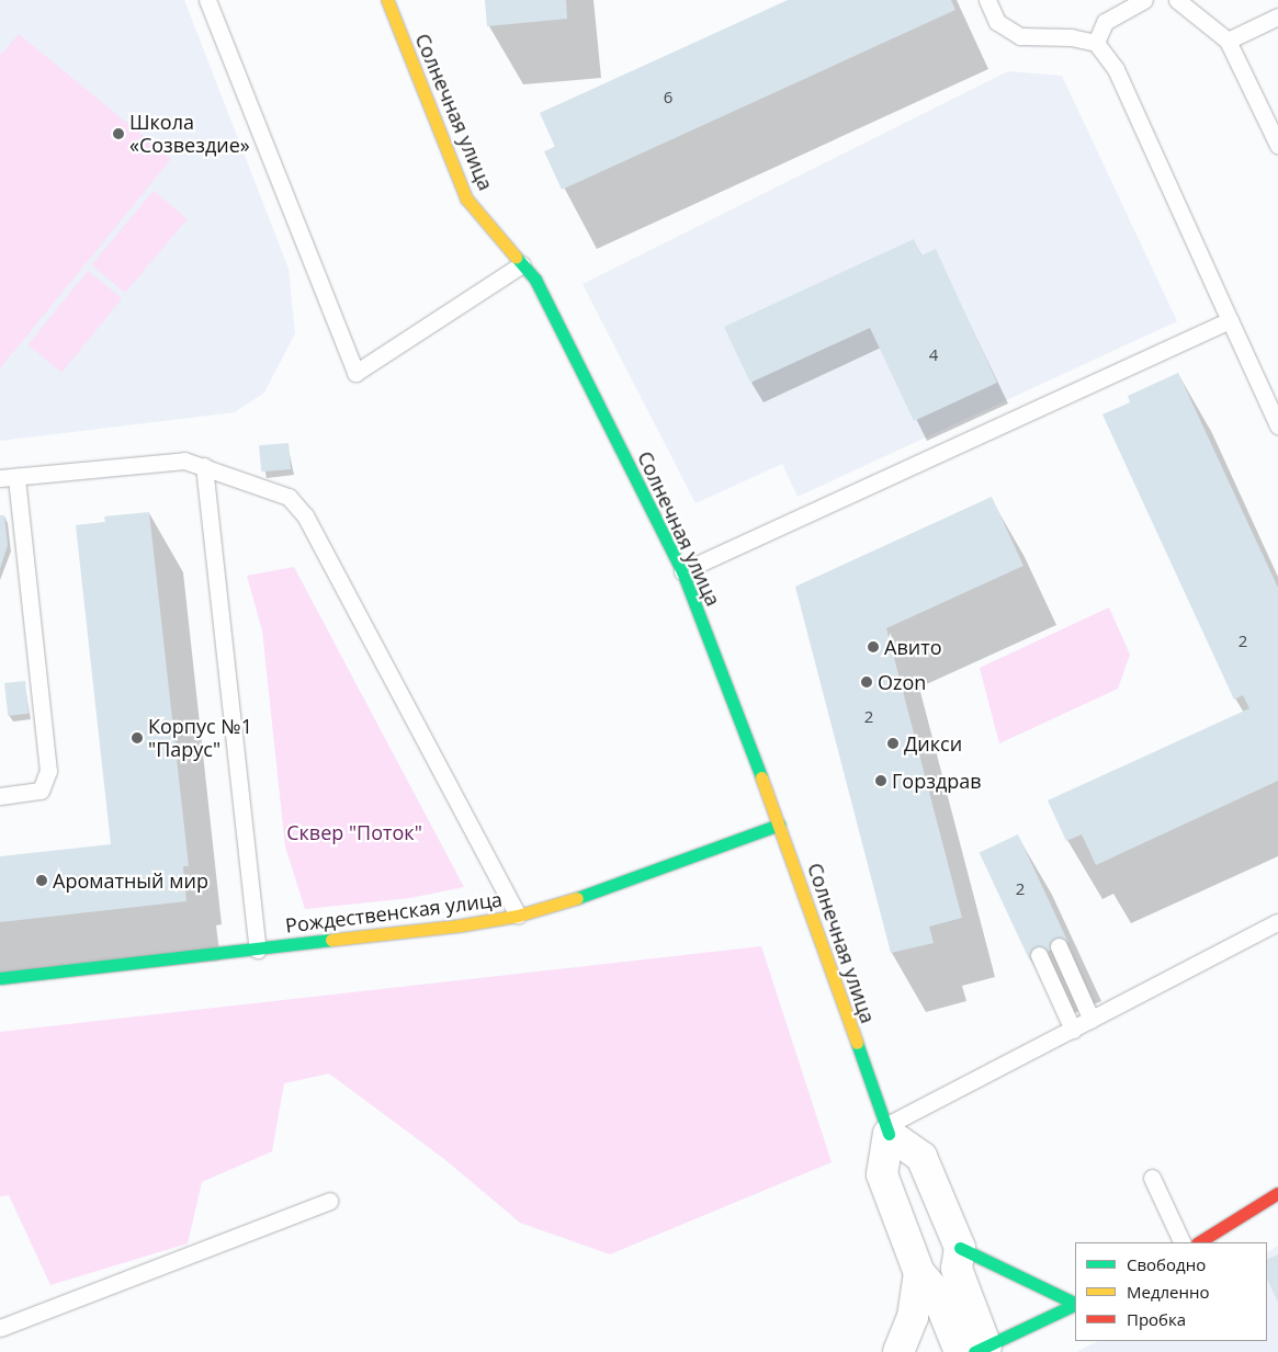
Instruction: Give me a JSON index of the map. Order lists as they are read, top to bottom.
{
  "streets": {
    "street": ["Солнечная улица", "Рождественская улица"]
  },
  "crossings": [
    ["Солнечная улица", "Рождественская улица"]
  ],
  "parks": ["Сквер \"Поток\""],
  "places": [
    "Школа «Созвездие»",
    "Авито",
    "Ozon",
    "Корпус №1 \"Парус\"",
    "Дикси",
    "Горздрав",
    "Ароматный мир"
  ],
  "house_numbers": [
    "6",
    "4",
    "2",
    "2",
    "2"
  ],
  "legend": ["Свободно", "Медленно", "Пробка"]
}
